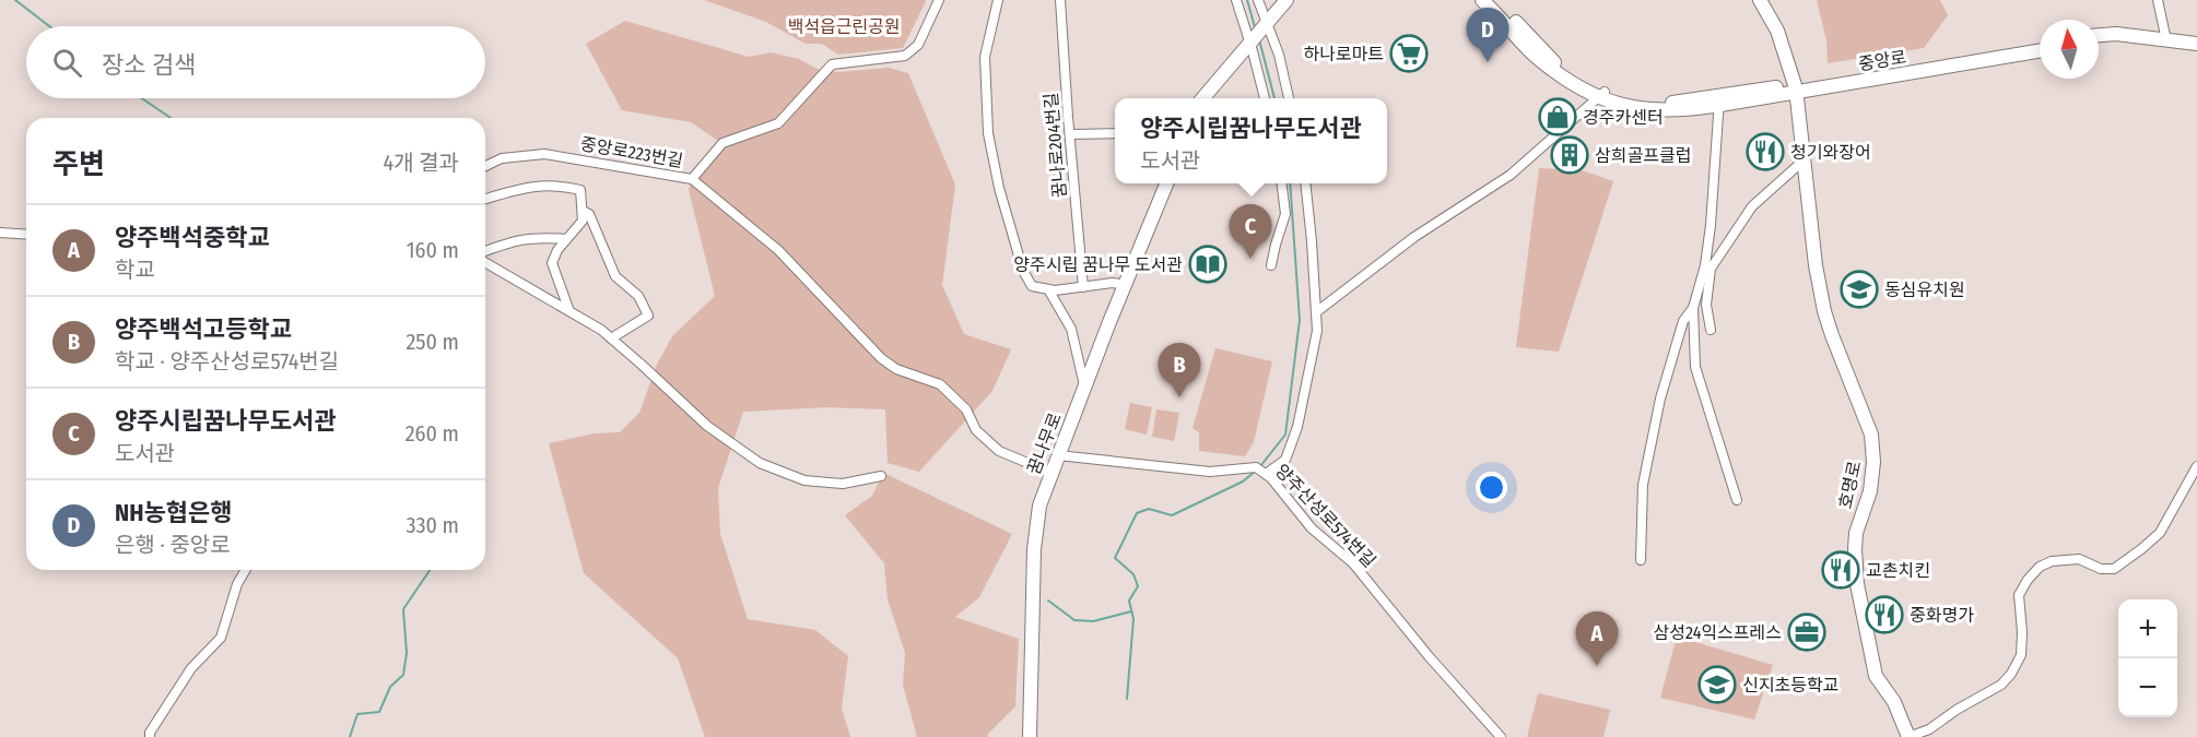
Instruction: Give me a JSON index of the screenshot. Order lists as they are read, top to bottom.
{
  "streets": {
    "street": [
      "중앙로",
      "꿈나로204번길",
      "중앙로223번길",
      "꿈나무로",
      "호명로",
      "양주산성로574번길"
    ]
  },
  "crossings": [
    ["중앙로", "호명로"],
    ["꿈나무로", "양주산성로574번길"]
  ],
  "parks": ["백석읍근린공원"],
  "places": {
    "supermarket": ["하나로마트"],
    "shop": ["경주카센터"],
    "restaurant": ["청기와장어", "교촌치킨", "중화명가"],
    "building": ["삼희골프클럽"],
    "library": ["양주시립 꿈나무 도서관"],
    "school or university": ["동심유치원", "신지초등학교"],
    "office": ["삼성24익스프레스"]
  },
  "north": "top",
  "page": {
    "pins": [
      "D",
      "C",
      "B",
      "A"
    ],
    "search": "장소 검색",
    "popup": ["양주시립꿈나무도서관", "도서관"],
    "heading": ["주변", "4개 결과"],
    "list": [
      {
        "mark": "A",
        "name": "양주백석중학교",
        "note": "학교",
        "value": "160 m"
      },
      {
        "mark": "B",
        "name": "양주백석고등학교",
        "note": "학교 · 양주산성로574번길",
        "value": "250 m"
      },
      {
        "mark": "C",
        "name": "양주시립꿈나무도서관",
        "note": "도서관",
        "value": "260 m"
      },
      {
        "mark": "D",
        "name": "NH농협은행",
        "note": "은행 · 중앙로",
        "value": "330 m"
      }
    ],
    "map_buttons": ["+", "−"]
  }
}
